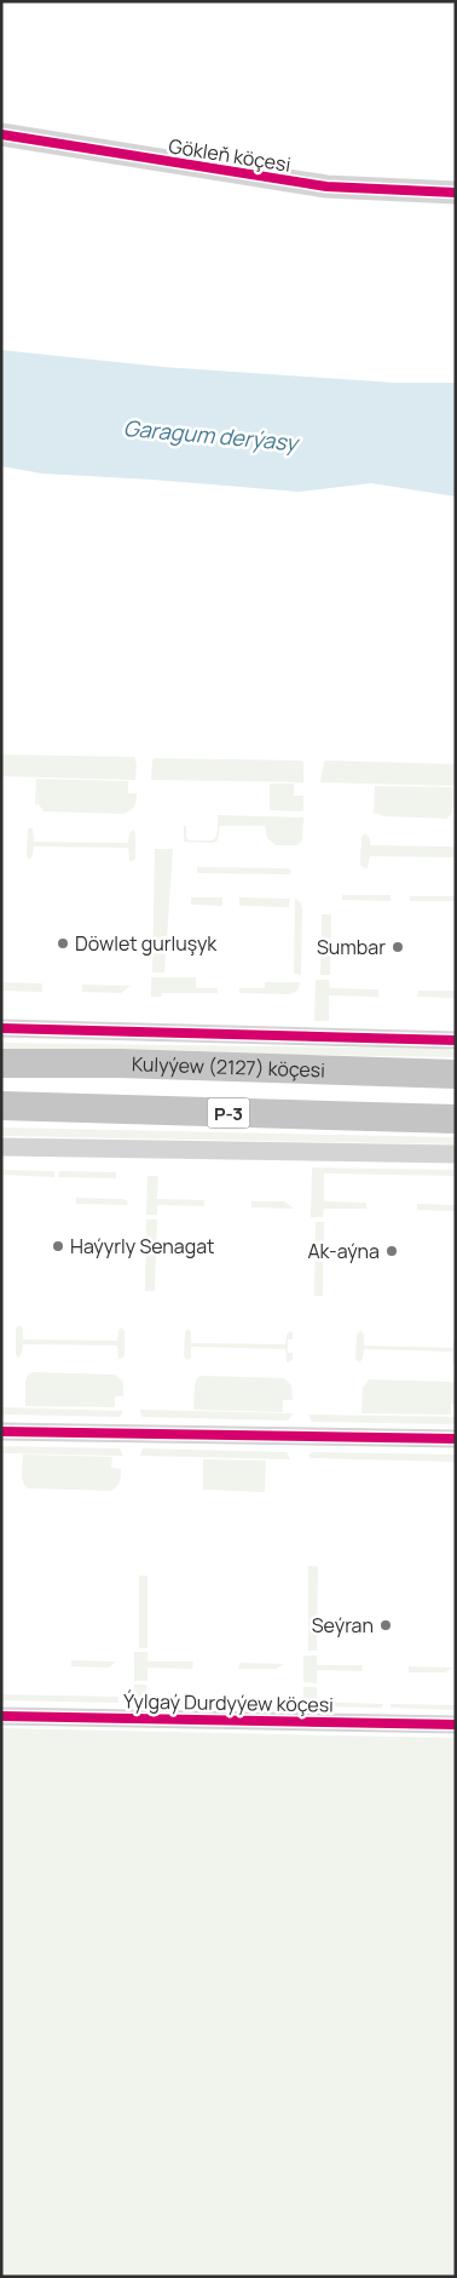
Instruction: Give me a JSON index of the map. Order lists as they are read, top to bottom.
{
  "streets": {
    "highway": ["Kulyýew (2127) köçesi", "P-3"],
    "street": ["Gökleň köçesi", "Ýylgaý Durdyýew köçesi"]
  },
  "water": ["Garagum derýasy"],
  "places": [
    "Döwlet gurluşyk",
    "Sumbar",
    "Haýyrly Senagat",
    "Ak-aýna",
    "Seýran"
  ]
}
